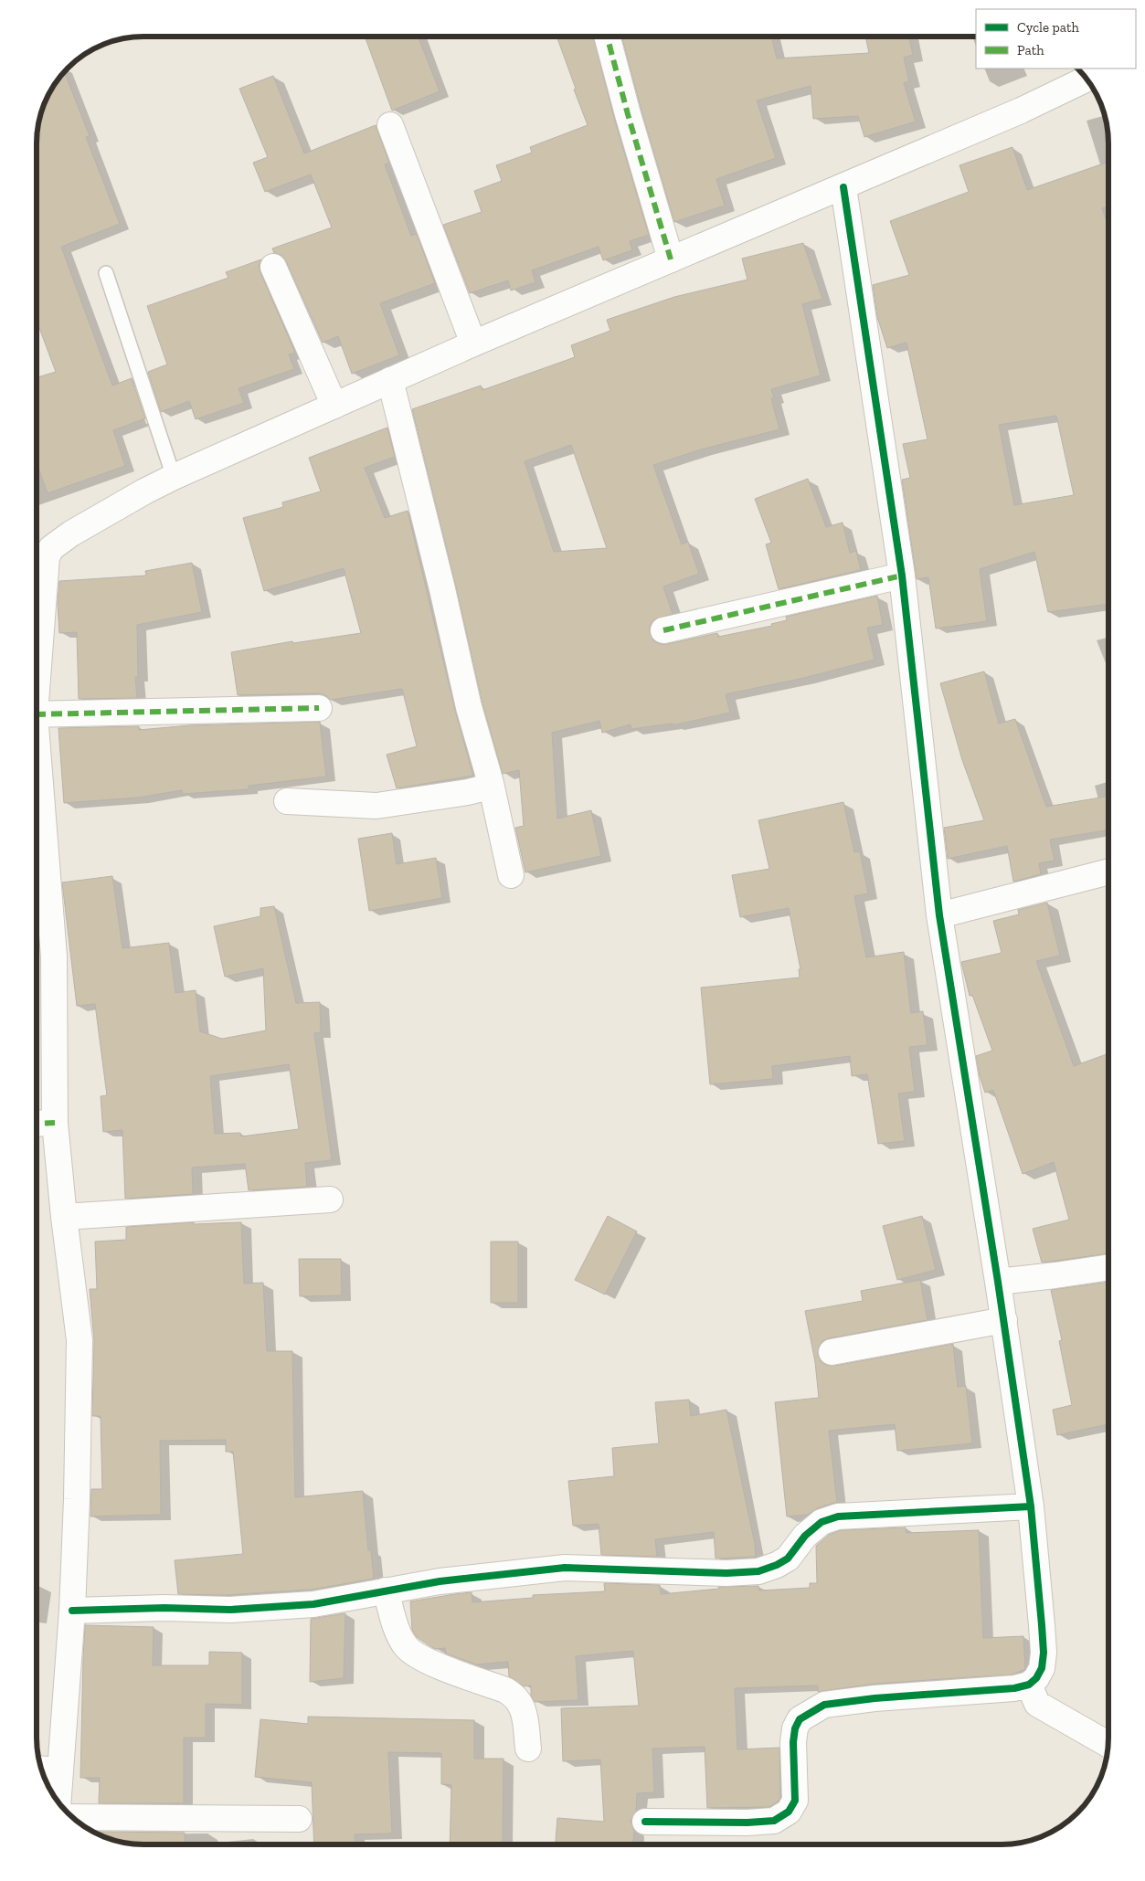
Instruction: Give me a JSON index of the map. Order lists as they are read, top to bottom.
{
  "legend": ["Cycle path", "Path"]
}
